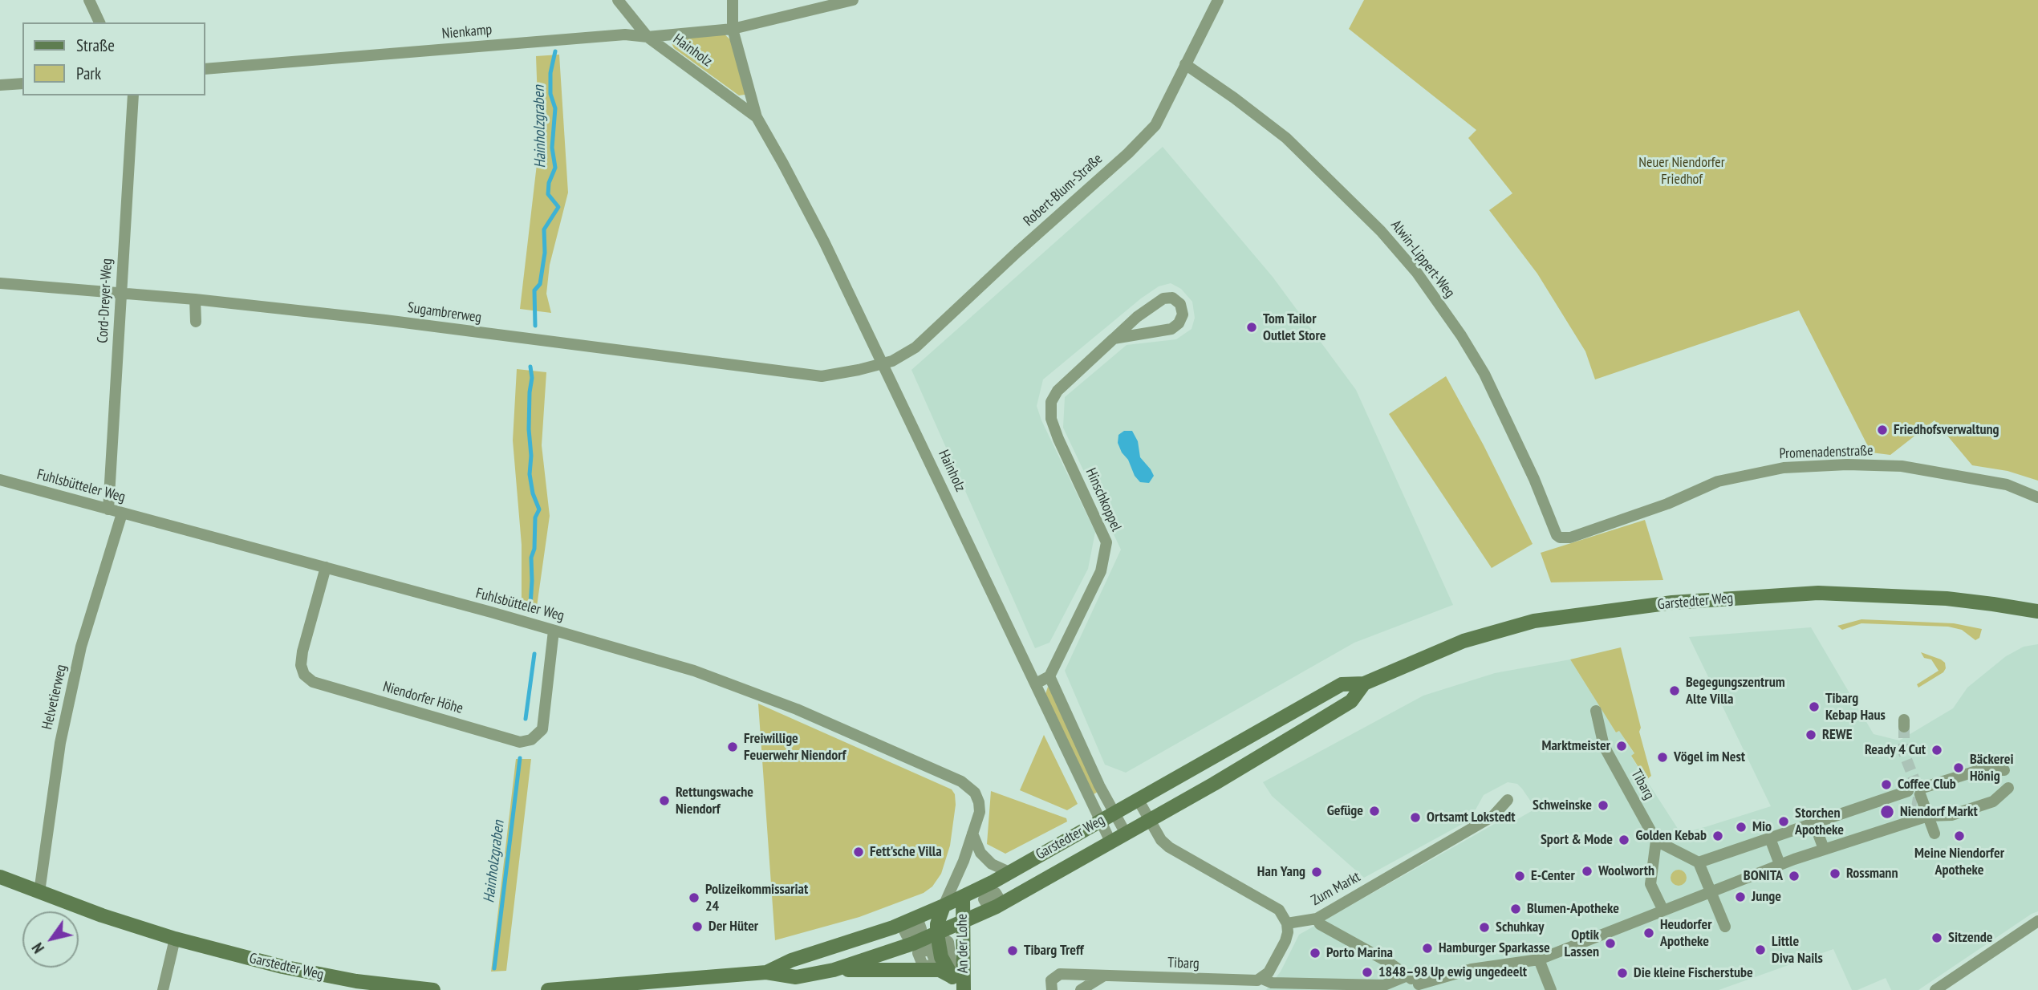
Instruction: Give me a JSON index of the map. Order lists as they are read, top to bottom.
{
  "streets": {
    "main road": ["Garstedter Weg", "An der Lohe"],
    "street": [
      "Nienkamp",
      "Hainholz",
      "Robert-Blum-Straße",
      "Alwin-Lippert-Weg",
      "Cord-Dreyer-Weg",
      "Sugambrerweg",
      "Promenadenstraße",
      "Fuhlsbütteler Weg",
      "Hinschkoppel",
      "Helvetierweg",
      "Niendorfer Höhe",
      "Tibarg",
      "Zum Markt"
    ]
  },
  "crossings": [
    ["Nienkamp", "Hainholz"],
    ["Hainholz", "Robert-Blum-Straße"],
    ["Hainholz", "Sugambrerweg"],
    ["Hainholz", "Garstedter Weg"],
    ["Robert-Blum-Straße", "Alwin-Lippert-Weg"],
    ["Robert-Blum-Straße", "Sugambrerweg"],
    ["Alwin-Lippert-Weg", "Promenadenstraße"],
    ["Cord-Dreyer-Weg", "Sugambrerweg"],
    ["Cord-Dreyer-Weg", "Fuhlsbütteler Weg"],
    ["Fuhlsbütteler Weg", "Garstedter Weg"],
    ["Fuhlsbütteler Weg", "Helvetierweg"],
    ["Fuhlsbütteler Weg", "Niendorfer Höhe"],
    ["Fuhlsbütteler Weg", "An der Lohe"],
    ["Garstedter Weg", "Helvetierweg"],
    ["Garstedter Weg", "An der Lohe"]
  ],
  "water": ["Hainholzgraben"],
  "parks": ["Neuer Niendorfer Friedhof"],
  "places": [
    "Tom Tailor Outlet Store",
    "Friedhofsverwaltung",
    "Begegungszentrum Alte Villa",
    "Tibarg Kebap Haus",
    "REWE",
    "Marktmeister",
    "Freiwillige Feuerwehr Niendorf",
    "Ready 4 Cut",
    "Vögel im Nest",
    "Bäckerei Hönig",
    "Coffee Club",
    "Rettungswache Niendorf",
    "Schweinske",
    "Gefüge",
    "Niendorf Markt",
    "Ortsamt Lokstedt",
    "Storchen Apotheke",
    "Mio",
    "Golden Kebab",
    "Meine Niendorfer Apotheke",
    "Sport & Mode",
    "Fett'sche Villa",
    "Woolworth",
    "Han Yang",
    "Rossmann",
    "E-Center",
    "BONITA",
    "Junge",
    "Polizeikommissariat 24",
    "Blumen-Apotheke",
    "Der Hüter",
    "Schuhkay",
    "Heudorfer Apotheke",
    "Sitzende",
    "Optik Lassen",
    "Hamburger Sparkasse",
    "Little Diva Nails",
    "Tibarg Treff",
    "Porto Marina",
    "1848–98 Up ewig ungedeelt",
    "Die kleine Fischerstube"
  ],
  "legend": ["Straße", "Park"],
  "north": "bottom left"
}
